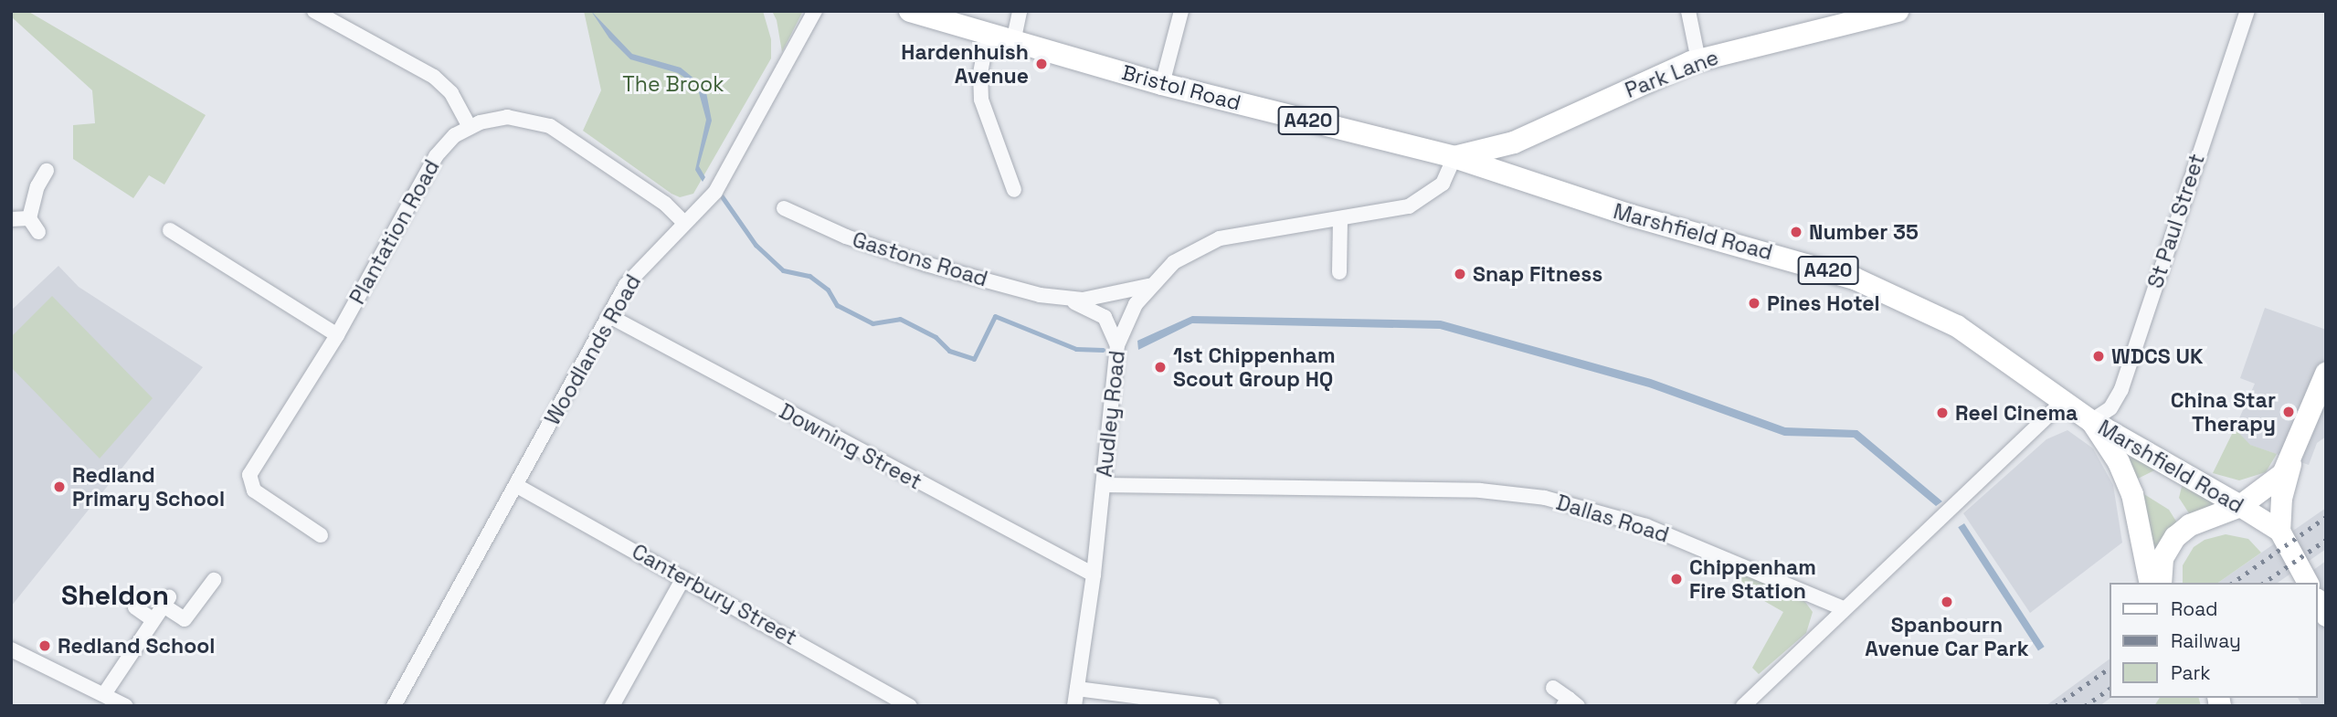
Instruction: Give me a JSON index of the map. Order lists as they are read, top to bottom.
{
  "streets": {
    "main road": [
      "Park Lane",
      "Bristol Road",
      "A420",
      "Marshfield Road"
    ],
    "street": [
      "St Paul Street",
      "Plantation Road",
      "Gastons Road",
      "Woodlands Road",
      "Audley Road",
      "Downing Street",
      "Dallas Road",
      "Canterbury Street"
    ]
  },
  "crossings": [
    ["Park Lane", "Bristol Road"],
    ["Park Lane", "Marshfield Road"],
    ["Park Lane", "Audley Road"],
    ["Bristol Road", "Marshfield Road"],
    ["Bristol Road", "Audley Road"],
    ["A420", "St Paul Street"],
    ["A420", "Marshfield Road"],
    ["St Paul Street", "Marshfield Road"],
    ["Plantation Road", "Woodlands Road"],
    ["Marshfield Road", "Audley Road"],
    ["Gastons Road", "Audley Road"],
    ["Woodlands Road", "Downing Street"],
    ["Woodlands Road", "Canterbury Street"],
    ["Audley Road", "Downing Street"],
    ["Audley Road", "Dallas Road"]
  ],
  "districts": ["Sheldon"],
  "parks": ["The Brook"],
  "places": [
    "Hardenhuish Avenue",
    "Number 35",
    "Snap Fitness",
    "Pines Hotel",
    "WDCS UK",
    "1st Chippenham Scout Group HQ",
    "China Star Therapy",
    "Reel Cinema",
    "Redland Primary School",
    "Chippenham Fire Station",
    "Spanbourn Avenue Car Park",
    "Redland School"
  ],
  "legend": ["Road", "Railway", "Park"]
}
